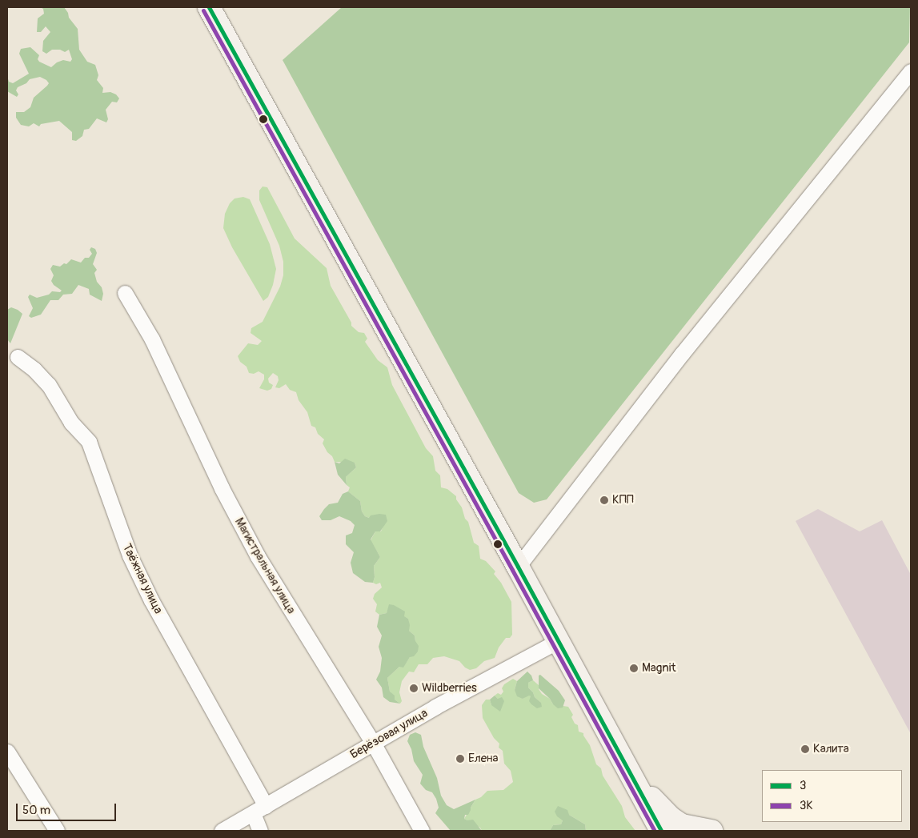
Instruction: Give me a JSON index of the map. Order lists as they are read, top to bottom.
{
  "streets": {
    "street": ["Магистральная улица", "Таёжная улица", "Берёзовая улица"]
  },
  "crossings": [
    ["Магистральная улица", "Берёзовая улица"],
    ["Таёжная улица", "Берёзовая улица"]
  ],
  "places": [
    "КПП",
    "Magnit",
    "Wildberries",
    "Калита",
    "Елена"
  ],
  "lines": ["transit line 3", "transit line 3К"],
  "legend": ["3", "3К"],
  "scale_bar": "50 m"
}
